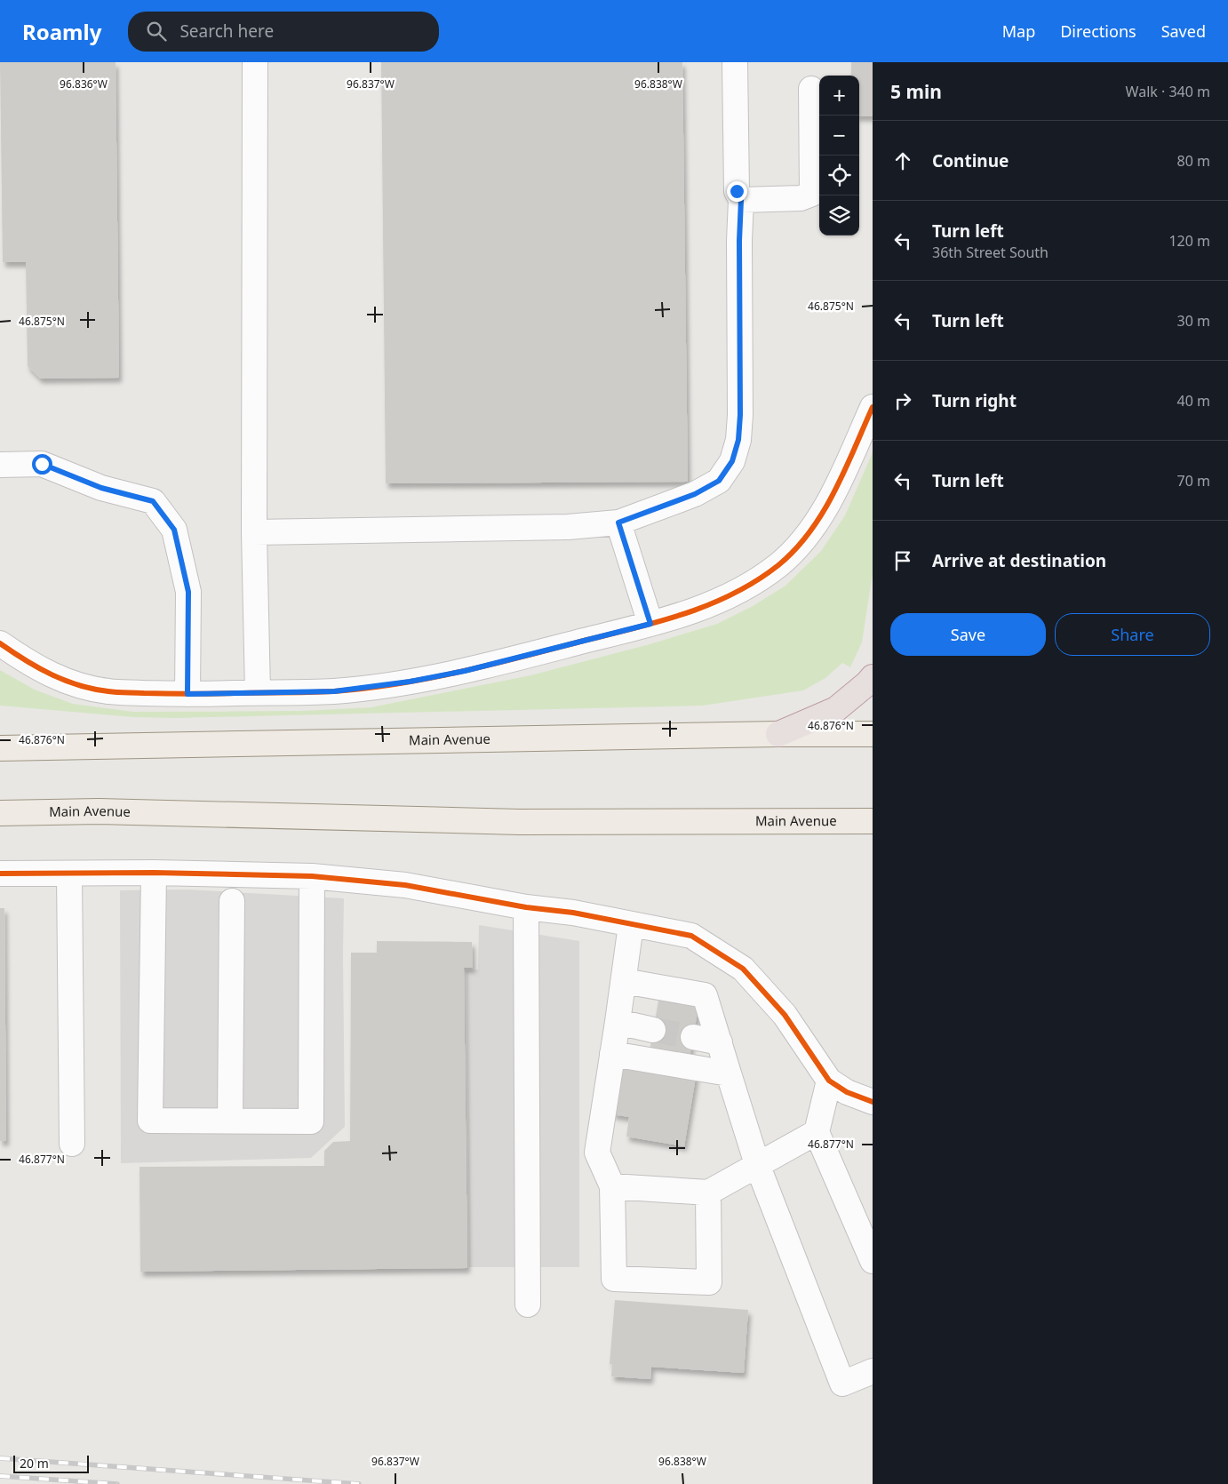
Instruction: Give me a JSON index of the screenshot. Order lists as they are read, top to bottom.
{
  "streets": {
    "main road": ["Main Avenue"]
  },
  "scale_bar": "20 m",
  "page": {
    "header": "Roamly",
    "search": "Search here",
    "nav": ["Map", "Directions", "Saved"],
    "heading": ["5 min", "Walk · 340 m"],
    "map_buttons": ["+", "−"],
    "list": [
      ["Continue", "80 m"],
      ["Turn left", "36th Street South", "120 m"],
      ["Turn left", "30 m"],
      ["Turn right", "40 m"],
      ["Turn left", "70 m"],
      "Arrive at destination"
    ],
    "buttons": ["Save", "Share"],
    "scale": "20 m"
  },
  "coordinates": [
    "96.836°W",
    "96.837°W",
    "96.838°W",
    "46.875°N",
    "46.876°N",
    "46.877°N"
  ]
}
